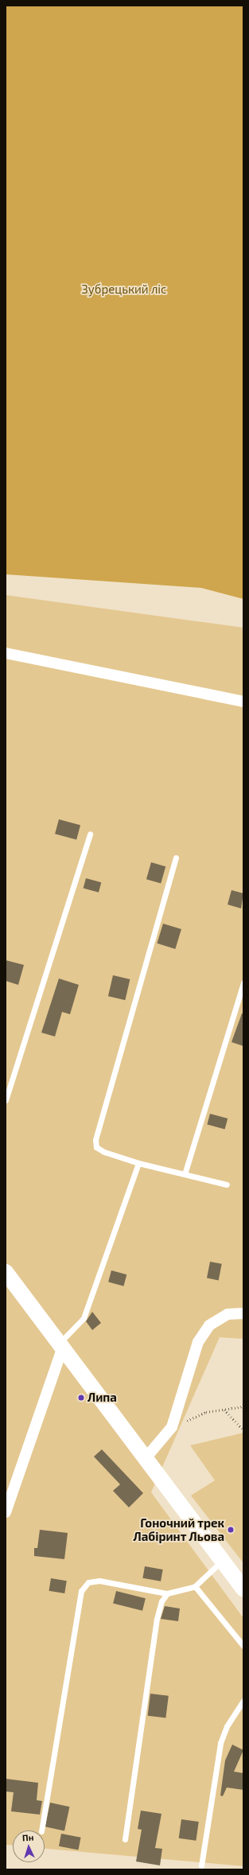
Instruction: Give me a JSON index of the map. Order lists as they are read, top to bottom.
{
  "parks": ["Зубрецький ліс"],
  "places": ["Липа", "Гоночний трек Лабіринт Льова"],
  "north": "top"
}
